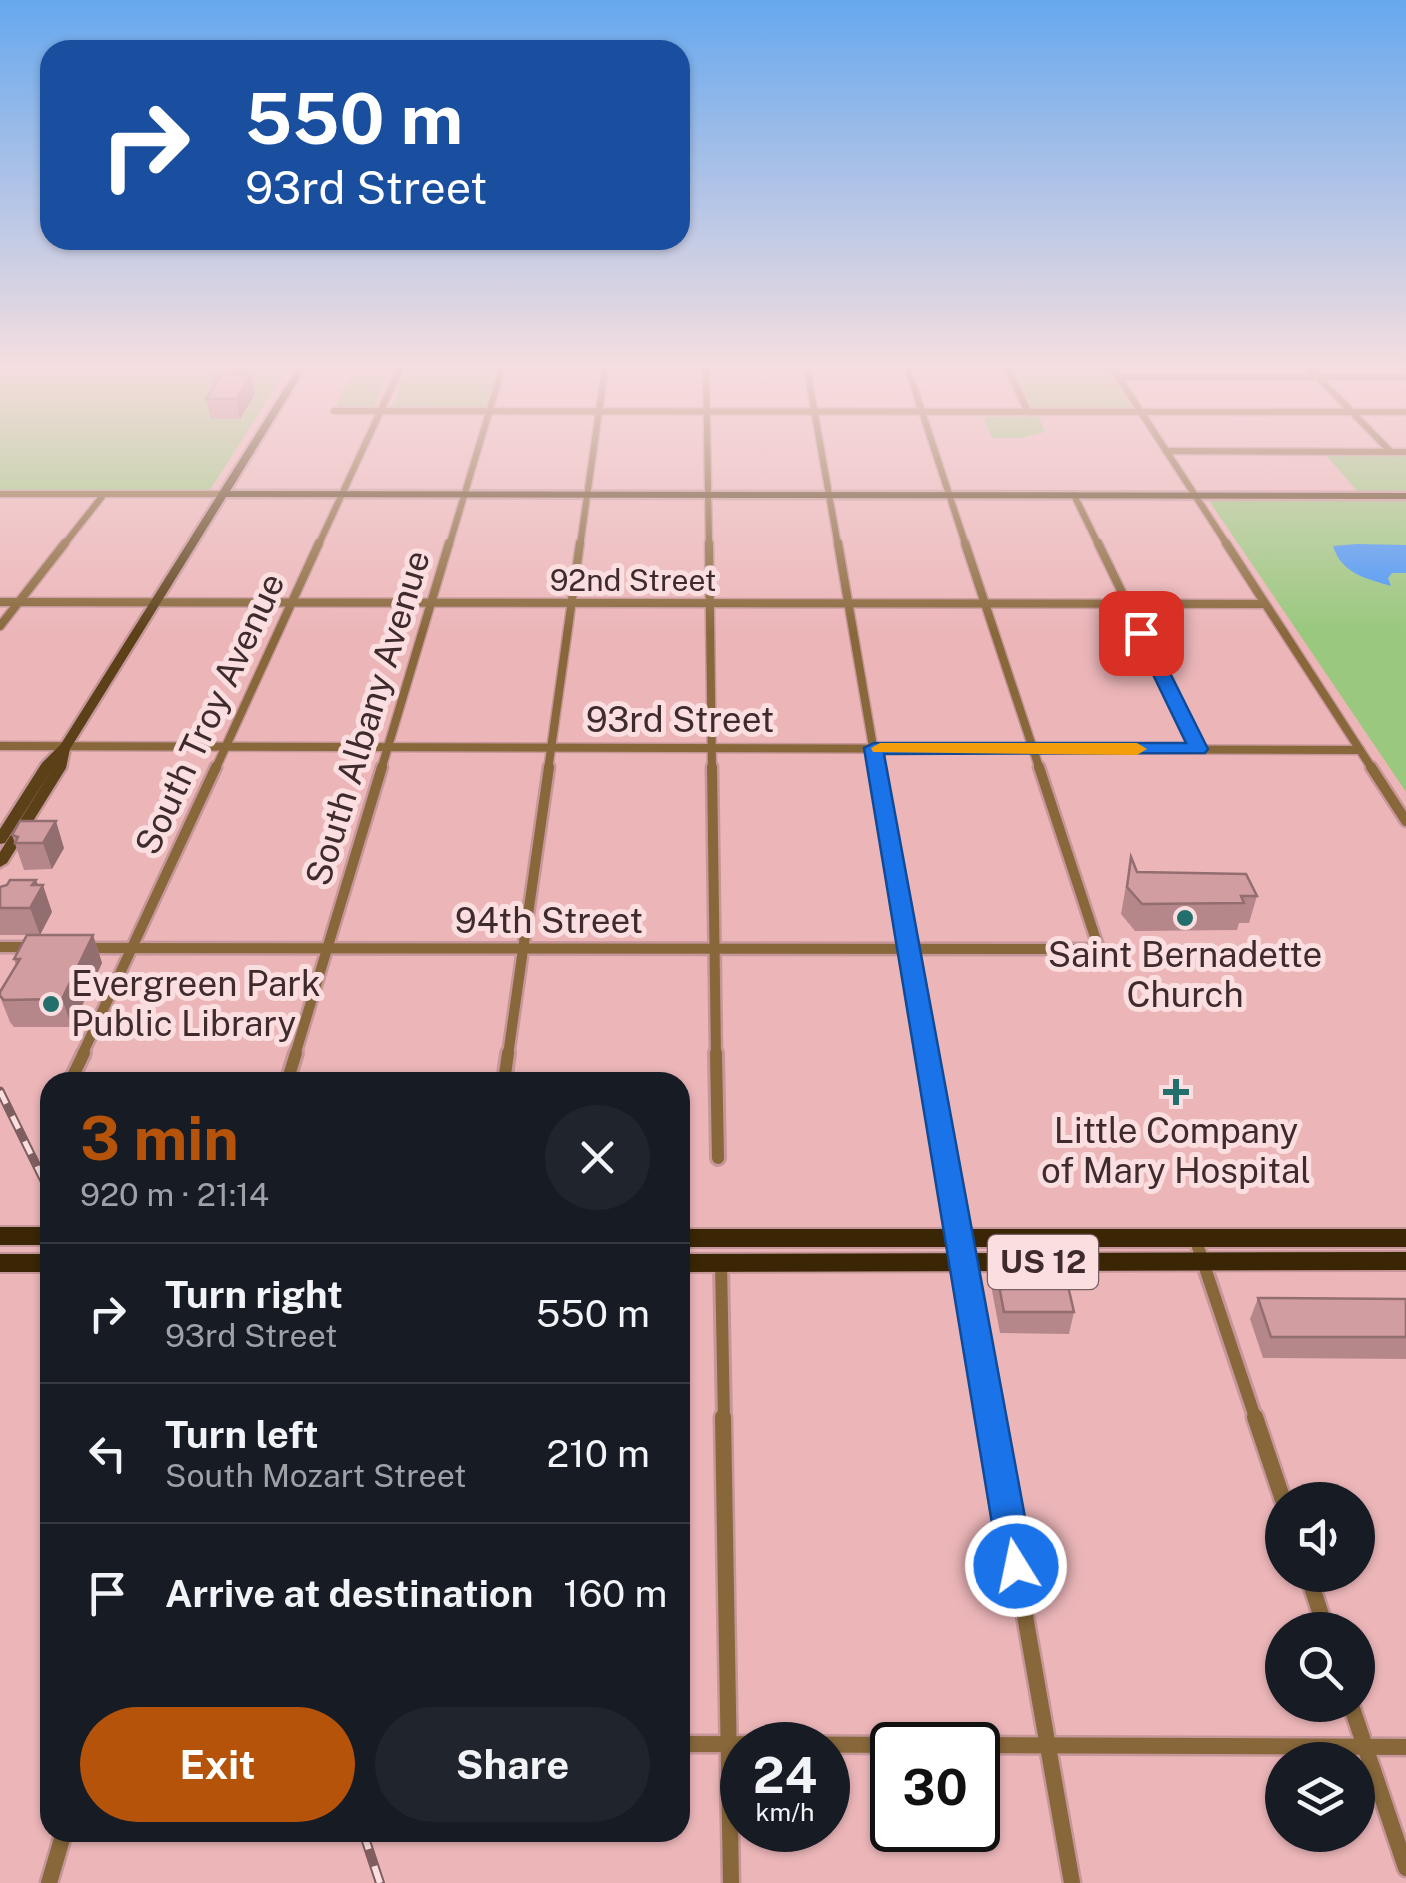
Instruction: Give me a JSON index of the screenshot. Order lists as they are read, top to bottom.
{
  "streets": {
    "main road": ["US 12"],
    "street": [
      "92nd Street",
      "South Troy Avenue",
      "South Albany Avenue",
      "93rd Street",
      "94th Street"
    ]
  },
  "crossings": [
    ["92nd Street", "South Troy Avenue"],
    ["92nd Street", "South Albany Avenue"],
    ["South Troy Avenue", "93rd Street"],
    ["South Troy Avenue", "94th Street"],
    ["South Albany Avenue", "93rd Street"],
    ["South Albany Avenue", "94th Street"],
    ["93rd Street", "94th Street"]
  ],
  "places": {
    "other": ["Saint Bernadette Church", "Evergreen Park Public Library"],
    "health": ["Little Company of Mary Hospital"]
  },
  "page": {
    "turn": ["550 m", "93rd Street"],
    "heading": ["3 min", "920 m · 21:14"],
    "list": [
      {
        "name": "Turn right",
        "note": "93rd Street",
        "value": "550 m"
      },
      {
        "name": "Turn left",
        "note": "South Mozart Street",
        "value": "210 m"
      },
      {
        "name": "Arrive at destination",
        "value": "160 m"
      }
    ],
    "buttons": ["Exit", "Share"],
    "speed": "24 km/h",
    "limit": "30"
  }
}
